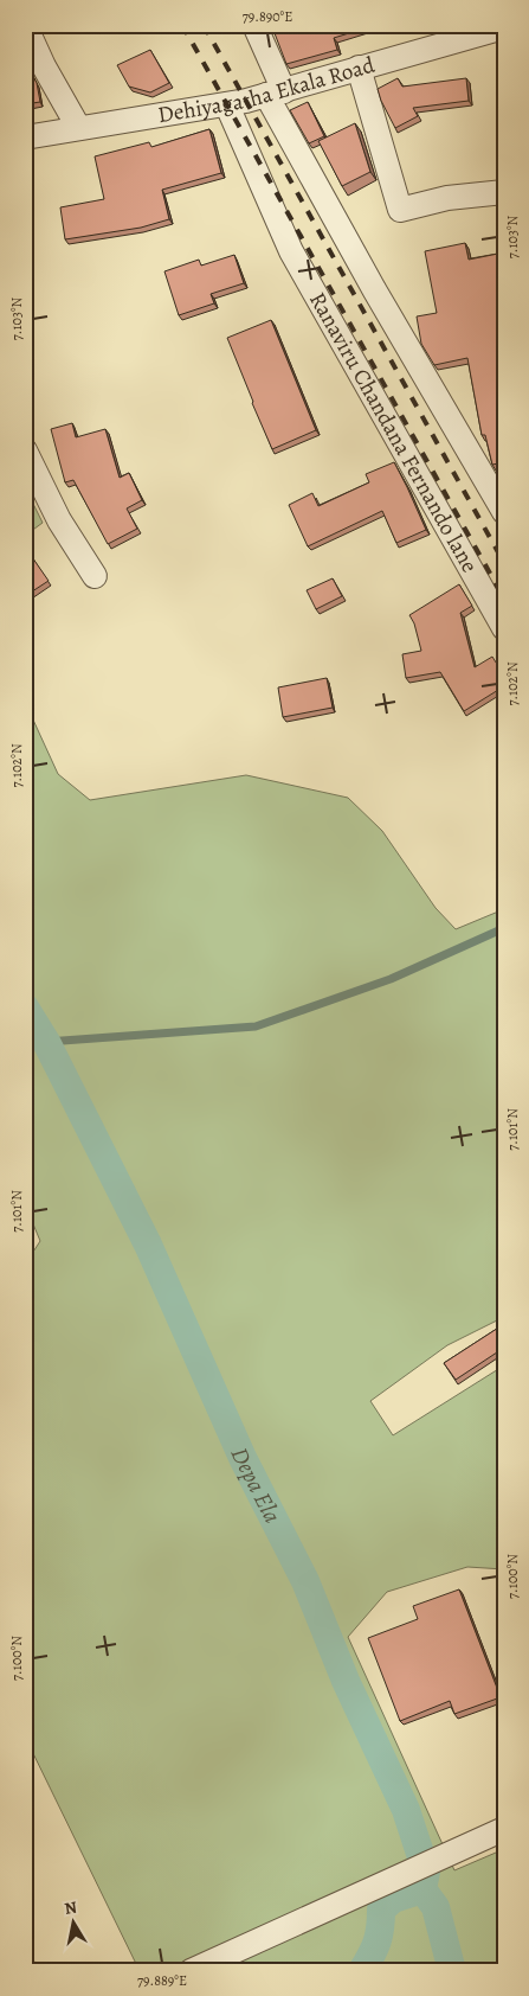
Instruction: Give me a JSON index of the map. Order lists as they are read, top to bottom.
{
  "streets": {
    "street": ["Dehiyagatha Ekala Road", "Ranaviru Chandana Fernando lane"]
  },
  "crossings": [
    ["Dehiyagatha Ekala Road", "Ranaviru Chandana Fernando lane"]
  ],
  "water": ["Depa Ela"],
  "north": "top",
  "coordinates": [
    "79.890°E",
    "7.103°N",
    "7.102°N",
    "7.101°N",
    "7.100°N",
    "79.889°E"
  ]
}
